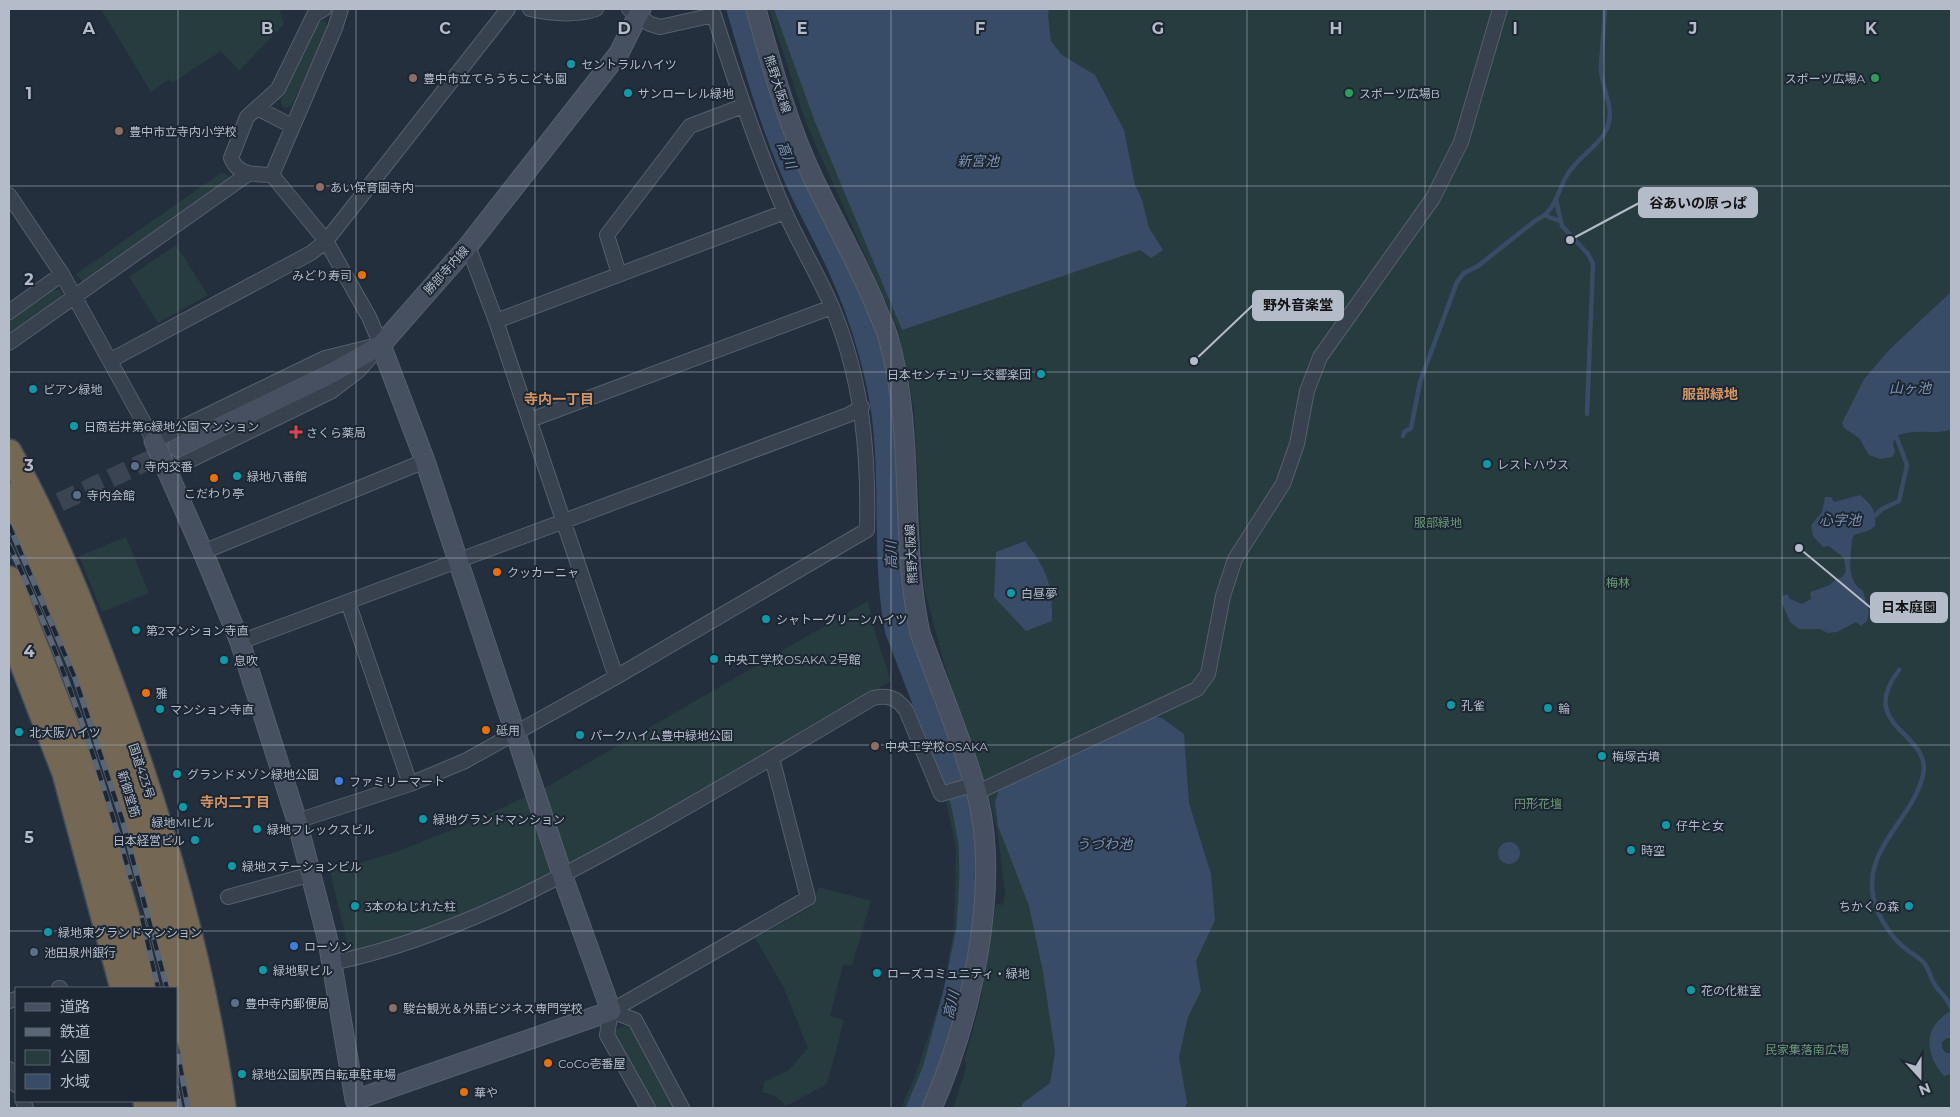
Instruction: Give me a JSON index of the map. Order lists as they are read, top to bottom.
{
  "streets": {
    "highway": ["国道423号", "新御堂筋"],
    "street": ["熊野大阪線", "勝部寺内線"]
  },
  "crossings": [
    ["国道423号", "新御堂筋"]
  ],
  "districts": ["服部緑地", "寺内一丁目", "寺内二丁目"],
  "water": [
    "高川",
    "新宮池",
    "山ヶ池",
    "心字池",
    "うづわ池"
  ],
  "parks": [
    "服部緑地",
    "梅林",
    "円形花壇",
    "民家集落南広場"
  ],
  "places": {
    "other": [
      "セントラルハイツ",
      "豊中市立てらうちこども園",
      "スポーツ広場A",
      "サンローレル緑地",
      "スポーツ広場B",
      "豊中市立寺内小学校",
      "あい保育園寺内",
      "谷あいの原っぱ",
      "みどり寿司",
      "野外音楽堂",
      "日本センチュリー交響楽団",
      "ビアン緑地",
      "日商岩井第6緑地公園マンション",
      "レストハウス",
      "寺内交番",
      "緑地八番館",
      "こだわり亭",
      "寺内会館",
      "日本庭園",
      "クッカーニャ",
      "白昼夢",
      "シャトーグリーンハイツ",
      "第2マンション寺直",
      "中央工学校OSAKA 2号館",
      "息吹",
      "雅",
      "孔雀",
      "輪",
      "マンション寺直",
      "砥用",
      "北大阪ハイツ",
      "パークハイム豊中緑地公園",
      "中央工学校OSAKA",
      "梅塚古墳",
      "グランドメゾン緑地公園",
      "ファミリーマート",
      "緑地MIビル",
      "緑地グランドマンション",
      "仔牛と女",
      "緑地フレックスビル",
      "日本経営ビル",
      "時空",
      "緑地ステーションビル",
      "3本のねじれた柱",
      "ちかくの森",
      "緑地東グランドマンション",
      "ローソン",
      "池田泉州銀行",
      "緑地駅ビル",
      "ローズコミュニティ・緑地",
      "花の化粧室",
      "豊中寺内郵便局",
      "駿台観光＆外語ビジネス専門学校",
      "CoCo壱番屋",
      "緑地公園駅西自転車駐車場",
      "華や"
    ],
    "health": ["さくら薬局"]
  },
  "legend": [
    "道路",
    "鉄道",
    "公園",
    "水域"
  ],
  "north": "bottom",
  "grid": {
    "columns": [
      "A",
      "B",
      "C",
      "D",
      "E",
      "F",
      "G",
      "H",
      "I",
      "J",
      "K"
    ],
    "rows": [
      "1",
      "2",
      "3",
      "4",
      "5"
    ]
  }
}
